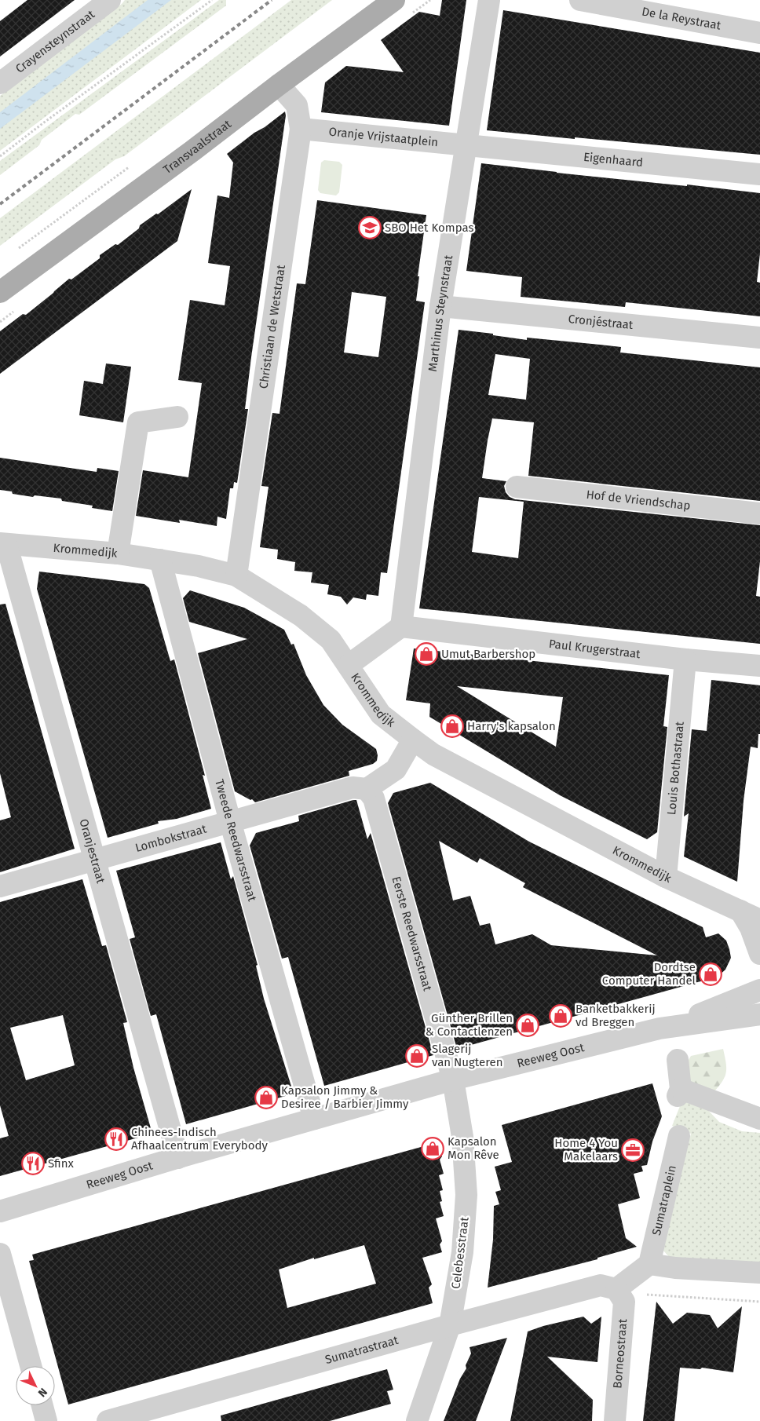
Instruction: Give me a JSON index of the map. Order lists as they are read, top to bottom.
{
  "streets": {
    "main road": ["Transvaalstraat"],
    "street": [
      "De la Reystraat",
      "Crayensteynstraat",
      "Oranje Vrijstaatplein",
      "Eigenhaard",
      "Marthinus Steynstraat",
      "Cronjéstraat",
      "Christiaan de Wetstraat",
      "Hof de Vriendschap",
      "Krommedijk",
      "Paul Krugerstraat",
      "Louis Bothastraat",
      "Lombokstraat",
      "Tweede Reedwarsstraat",
      "Oranjestraat",
      "Eerste Reedwarsstraat",
      "Reeweg Oost",
      "Sumatraplein",
      "Celebesstraat",
      "Sumatrastraat",
      "Borneostraat"
    ]
  },
  "crossings": [
    ["Oranje Vrijstaatplein", "Eigenhaard"],
    ["Oranje Vrijstaatplein", "Marthinus Steynstraat"],
    ["Oranje Vrijstaatplein", "Christiaan de Wetstraat"],
    ["Transvaalstraat", "Christiaan de Wetstraat"],
    ["Eigenhaard", "Marthinus Steynstraat"],
    ["Marthinus Steynstraat", "Cronjéstraat"],
    ["Marthinus Steynstraat", "Paul Krugerstraat"],
    ["Christiaan de Wetstraat", "Krommedijk"],
    ["Krommedijk", "Louis Bothastraat"],
    ["Krommedijk", "Tweede Reedwarsstraat"],
    ["Krommedijk", "Oranjestraat"],
    ["Paul Krugerstraat", "Louis Bothastraat"],
    ["Lombokstraat", "Tweede Reedwarsstraat"],
    ["Lombokstraat", "Oranjestraat"],
    ["Lombokstraat", "Eerste Reedwarsstraat"],
    ["Tweede Reedwarsstraat", "Reeweg Oost"],
    ["Oranjestraat", "Reeweg Oost"],
    ["Eerste Reedwarsstraat", "Reeweg Oost"],
    ["Eerste Reedwarsstraat", "Celebesstraat"],
    ["Reeweg Oost", "Celebesstraat"],
    ["Celebesstraat", "Sumatrastraat"],
    ["Sumatrastraat", "Borneostraat"]
  ],
  "places": {
    "school or university": ["SBO Het Kompas"],
    "shop": [
      "Umut Barbershop",
      "Harry's kapsalon",
      "Dordtse Computer Handel",
      "Banketbakkerij vd Breggen",
      "Günther Brillen & Contactlenzen",
      "Slagerij van Nugteren",
      "Kapsalon Jimmy & Desiree / Barbier Jimmy",
      "Kapsalon Mon Rêve"
    ],
    "restaurant": ["Chinees-Indisch Afhaalcentrum Everybody", "Sfinx"],
    "office": ["Home 4 You Makelaars"]
  },
  "north": "bottom right"
}
